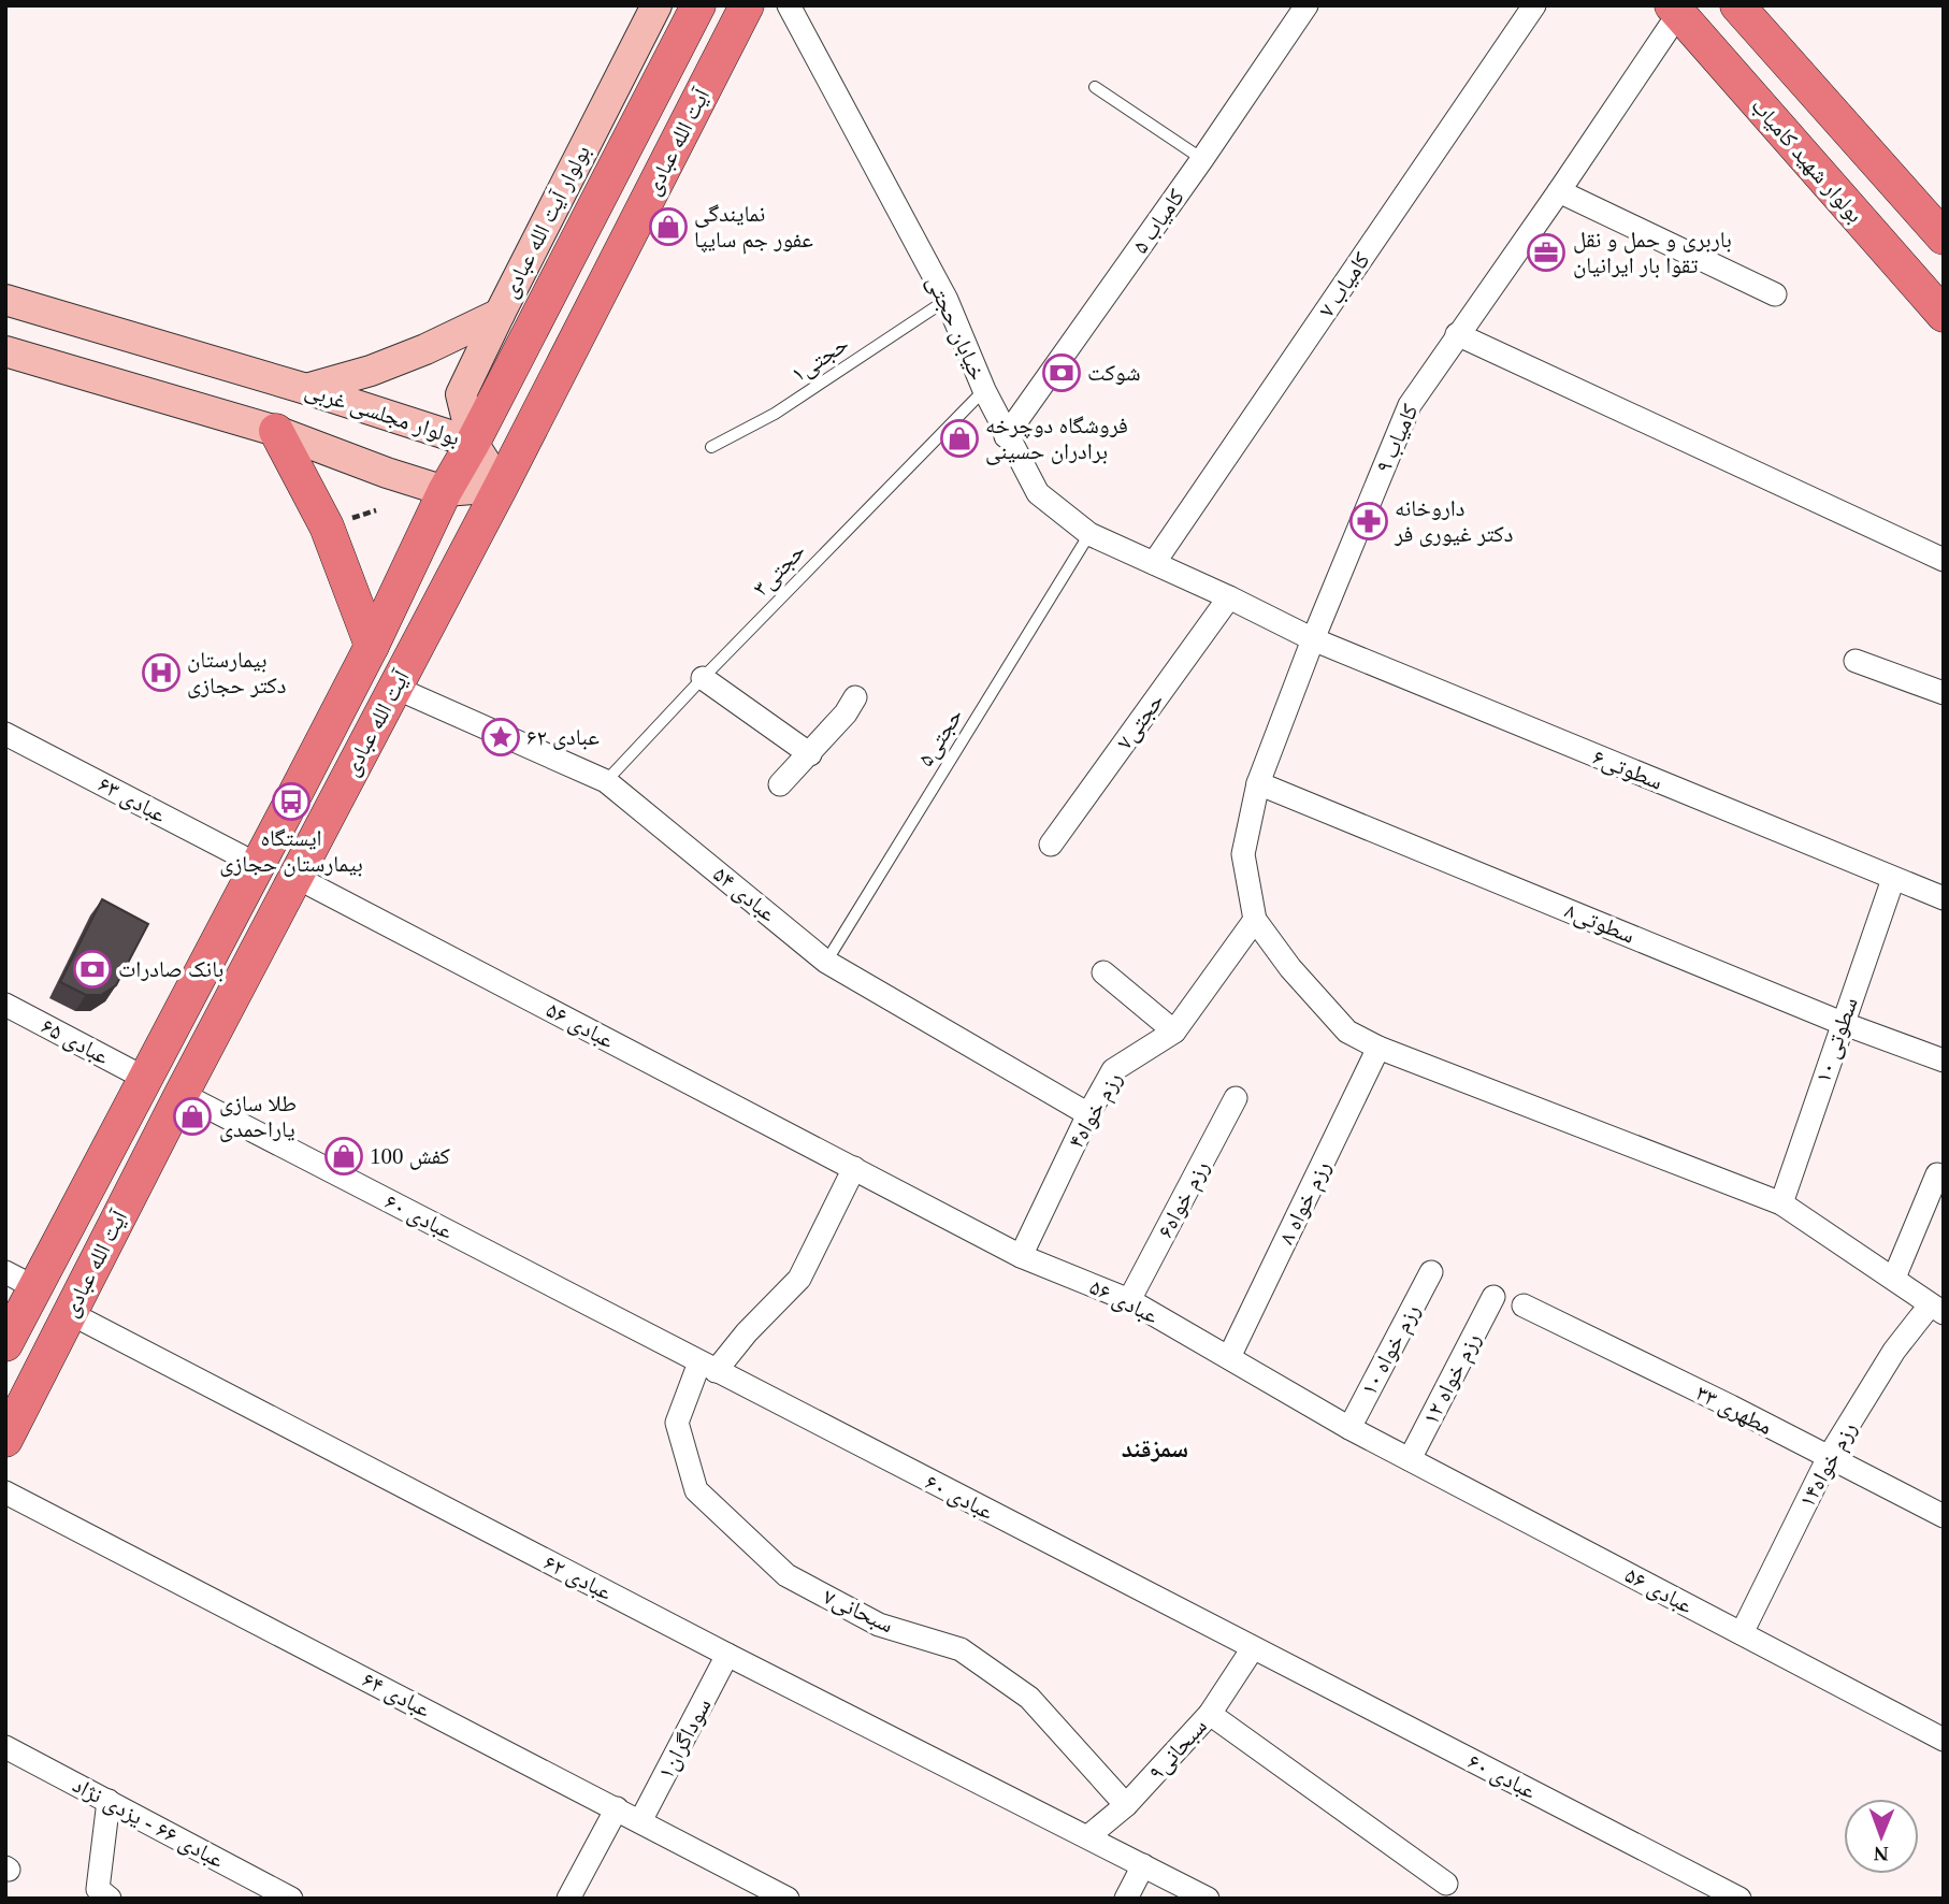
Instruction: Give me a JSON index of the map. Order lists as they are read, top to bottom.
{
  "streets": {
    "main road": [
      "آیت الله عبادی",
      "بولوار شهید کامیاب",
      "بولوار آیت الله عبادی",
      "بولوار مجلسی غربی"
    ],
    "street": [
      "کامیاب ۵",
      "کامیاب ۷",
      "خیابان حجتی",
      "کامیاب ۹",
      "حجتی۷",
      "سطوتی۶",
      "عبادی ۶۳",
      "عبادی ۵۴",
      "سطوتی۸",
      "عبادی ۵۶",
      "سطوتی ۱۰",
      "عبادی ۶۵",
      "رزم خواه۴",
      "رزم خواه۶",
      "رزم خواه ۸",
      "عبادی ۶۰",
      "رزم خواه ۱۰",
      "رزم خواه ۱۲",
      "مطهری ۳۳",
      "رزم خواه۱۴",
      "عبادی ۶۲",
      "سبحانی۷",
      "عبادی ۶۴",
      "سوداگران۱",
      "سبحانی۹",
      "عبادی ۶۶ - یزدی نژاد"
    ],
    "lane": ["حجتی۱", "حجتی۳", "حجتی۵"]
  },
  "crossings": [
    ["آیت الله عبادی", "بولوار آیت الله عبادی"],
    ["آیت الله عبادی", "بولوار مجلسی غربی"],
    ["آیت الله عبادی", "عبادی ۶۳"],
    ["آیت الله عبادی", "عبادی ۵۴"],
    ["آیت الله عبادی", "عبادی ۵۶"],
    ["آیت الله عبادی", "عبادی ۶۵"],
    ["آیت الله عبادی", "عبادی ۶۰"],
    ["آیت الله عبادی", "عبادی ۶۲"],
    ["بولوار شهید کامیاب", "کامیاب ۹"],
    ["بولوار آیت الله عبادی", "بولوار مجلسی غربی"],
    ["کامیاب ۵", "خیابان حجتی"],
    ["کامیاب ۷", "خیابان حجتی"],
    ["خیابان حجتی", "حجتی۱"],
    ["خیابان حجتی", "کامیاب ۹"],
    ["خیابان حجتی", "حجتی۳"],
    ["خیابان حجتی", "حجتی۷"],
    ["خیابان حجتی", "حجتی۵"],
    ["خیابان حجتی", "سطوتی۶"],
    ["کامیاب ۹", "سطوتی۶"],
    ["کامیاب ۹", "سطوتی۸"],
    ["کامیاب ۹", "رزم خواه۴"],
    ["حجتی۳", "عبادی ۵۴"],
    ["حجتی۵", "عبادی ۵۴"],
    ["سطوتی۶", "سطوتی ۱۰"],
    ["عبادی ۵۴", "رزم خواه۴"],
    ["سطوتی۸", "سطوتی ۱۰"],
    ["عبادی ۵۶", "رزم خواه۴"],
    ["عبادی ۵۶", "رزم خواه۶"],
    ["عبادی ۵۶", "رزم خواه ۸"],
    ["عبادی ۵۶", "رزم خواه ۱۰"],
    ["عبادی ۵۶", "رزم خواه ۱۲"],
    ["عبادی ۵۶", "رزم خواه۱۴"],
    ["عبادی ۵۶", "سبحانی۷"],
    ["عبادی ۶۰", "سبحانی۷"],
    ["عبادی ۶۰", "سبحانی۹"],
    ["مطهری ۳۳", "رزم خواه۱۴"],
    ["عبادی ۶۲", "سوداگران۱"],
    ["عبادی ۶۲", "سبحانی۹"],
    ["سبحانی۷", "سبحانی۹"],
    ["عبادی ۶۴", "سوداگران۱"]
  ],
  "districts": ["سمزقند"],
  "places": {
    "shop": [
      "نمایندگی عفور جم سایپا",
      "فروشگاه دوچرخه برادران حسینی",
      "طلا سازی یاراحمدی",
      "کفش 100"
    ],
    "office": ["باربری و حمل و نقل تقوا بار ایرانیان"],
    "bank": ["شوكت", "بانک صادرات"],
    "pharmacy": ["داروخانه دکتر غیوری فر"],
    "hospital": ["بیمارستان دکتر حجازی"],
    "place": ["عبادی ۶۲"],
    "bus stop": ["ایستگاه بیمارستان حجازی"]
  },
  "north": "bottom"
}
